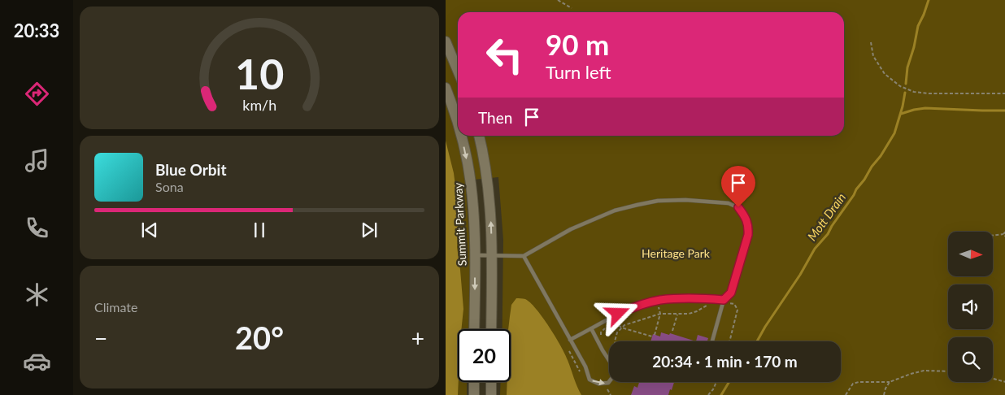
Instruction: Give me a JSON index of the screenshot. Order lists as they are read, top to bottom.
{
  "streets": {
    "street": ["Summit Parkway"]
  },
  "water": ["Mott Drain"],
  "parks": ["Heritage Park"],
  "north": "right",
  "page": {
    "tabs": "20:33",
    "turn": ["90 m", "Turn left"],
    "then": "Then",
    "song": ["Blue Orbit", "Sona"],
    "tile": "Climate",
    "heat": ["−", "20°", "+"],
    "limit": "20",
    "trip": "20:34 · 1 min · 170 m",
    "gauge": ["10", "km/h"]
  }
}
